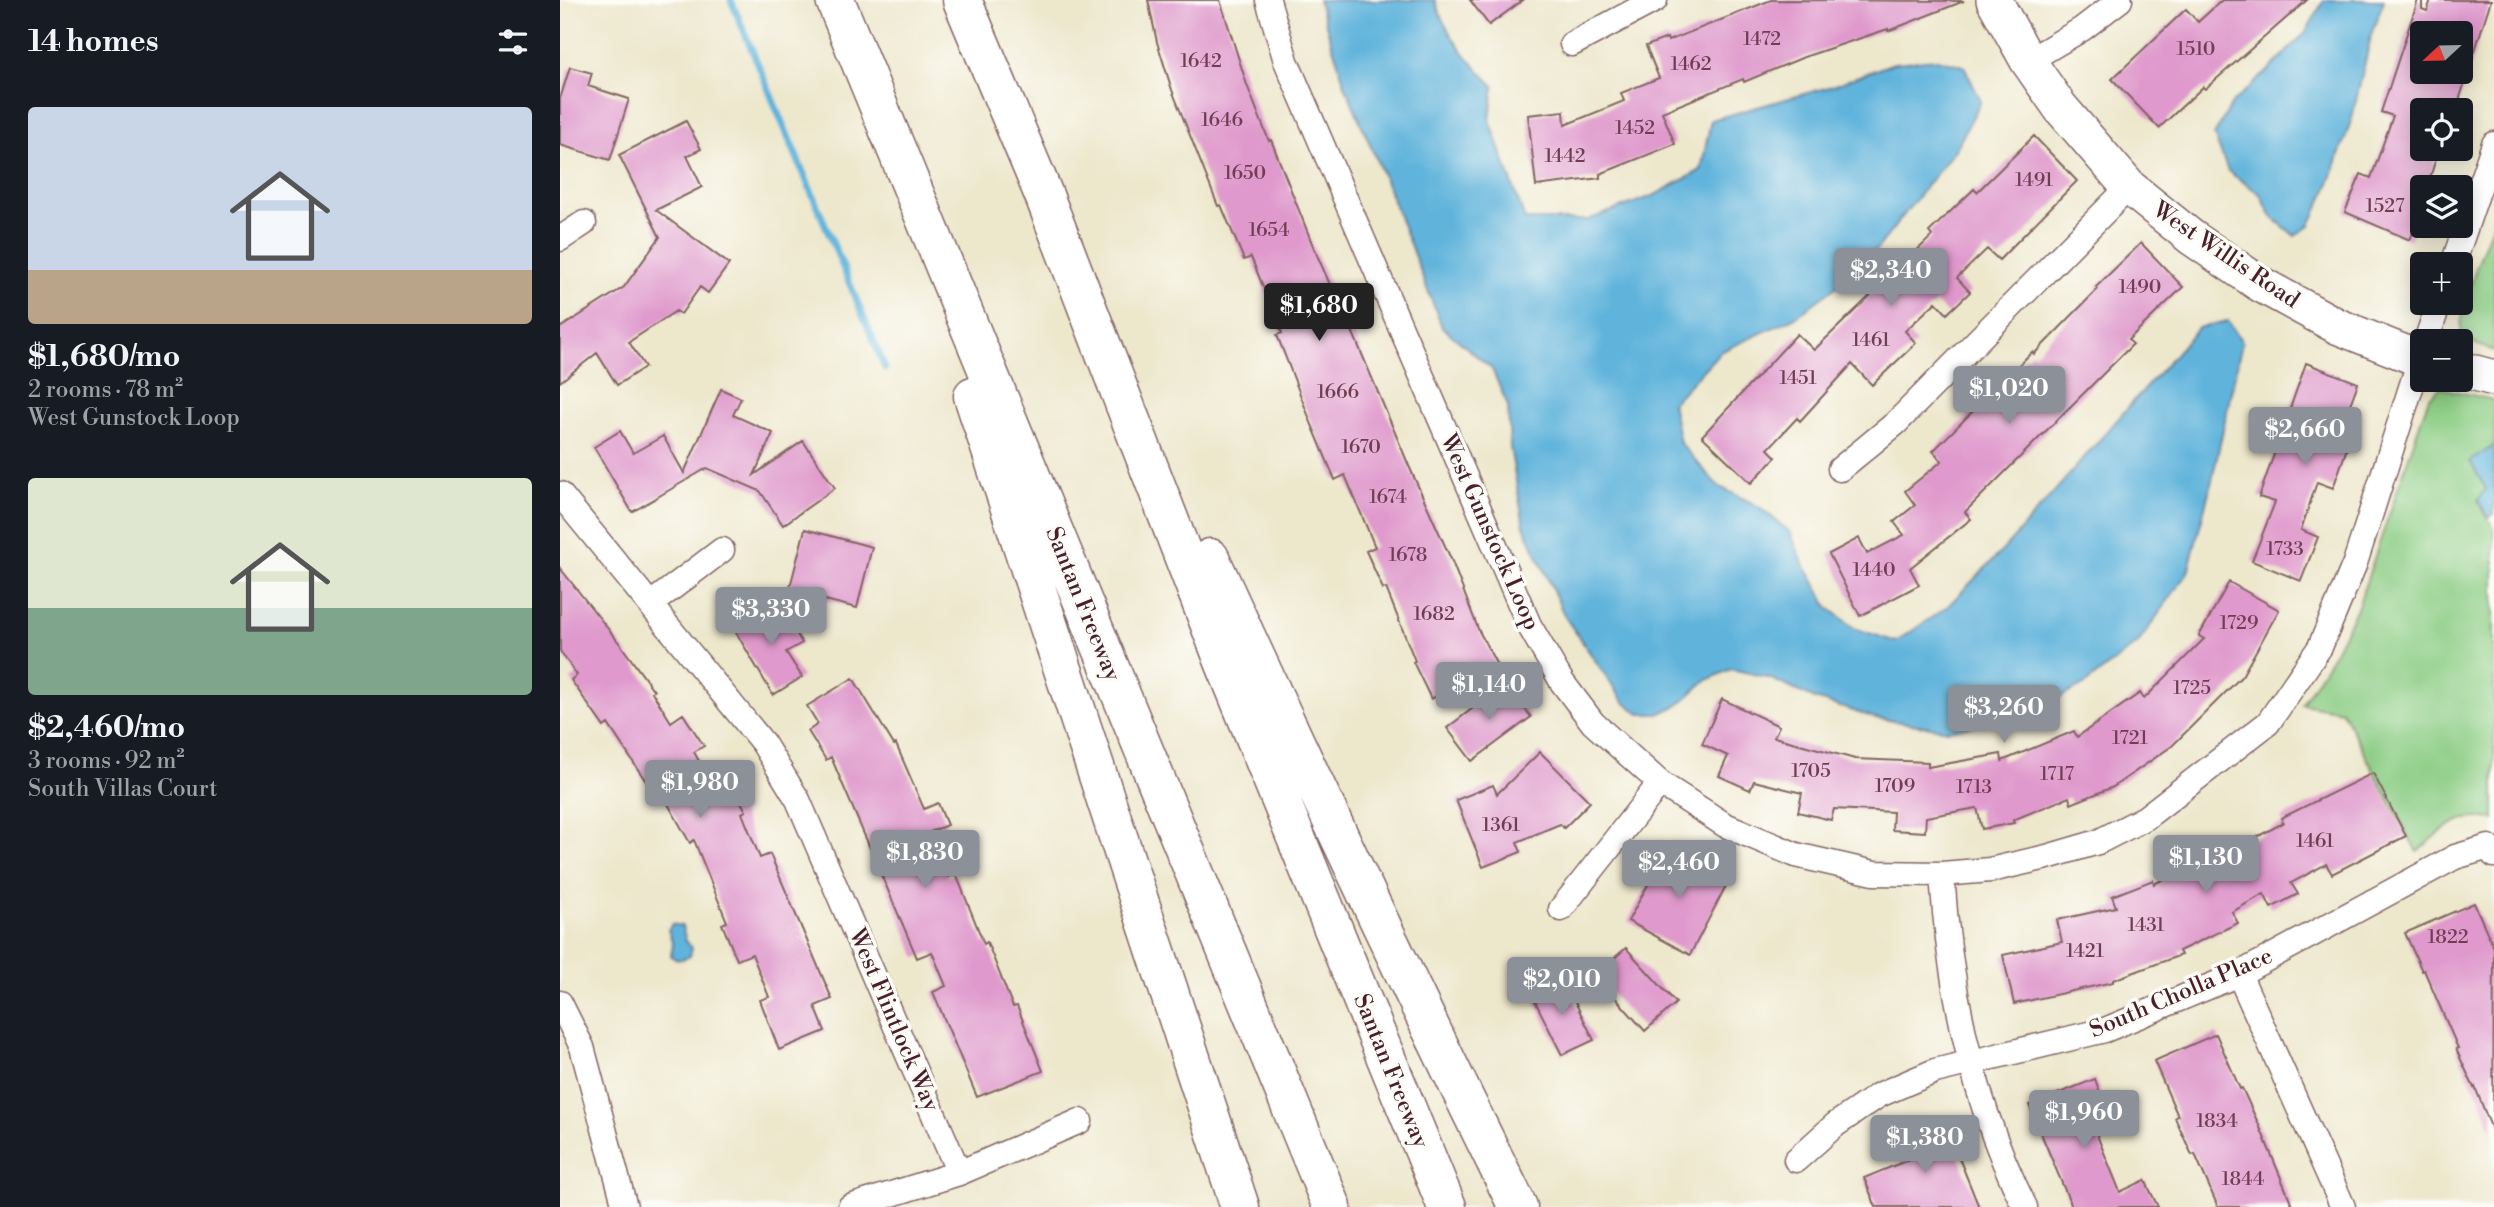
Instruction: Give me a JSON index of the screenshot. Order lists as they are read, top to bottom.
{
  "streets": {
    "highway": ["Santan Freeway"],
    "street": [
      "West Willis Road",
      "West Gunstock Loop",
      "South Cholla Place",
      "West Flintlock Way"
    ]
  },
  "house_numbers": [
    "1472",
    "1510",
    "1642",
    "1462",
    "1646",
    "1452",
    "1442",
    "1650",
    "1491",
    "1527",
    "1654",
    "1490",
    "1461",
    "1451",
    "1666",
    "1670",
    "1674",
    "1733",
    "1678",
    "1440",
    "1682",
    "1729",
    "1725",
    "1721",
    "1705",
    "1717",
    "1709",
    "1713",
    "1361",
    "1461",
    "1431",
    "1822",
    "1421",
    "1834",
    "1844"
  ],
  "north": "left",
  "page": {
    "heading": "14 homes",
    "map_buttons": ["+", "−"],
    "list": [
      {
        "name": "$1,680/mo",
        "note": "2 rooms · 78 m² · West Gunstock Loop"
      },
      {
        "name": "$2,460/mo",
        "note": "3 rooms · 92 m² · South Villas Court"
      }
    ],
    "price": [
      "$2,340",
      "$1,680",
      "$1,020",
      "$2,660",
      "$3,330",
      "$1,140",
      "$3,260",
      "$1,980",
      "$1,830",
      "$1,130",
      "$2,460",
      "$2,010",
      "$1,960",
      "$1,380"
    ]
  }
}
